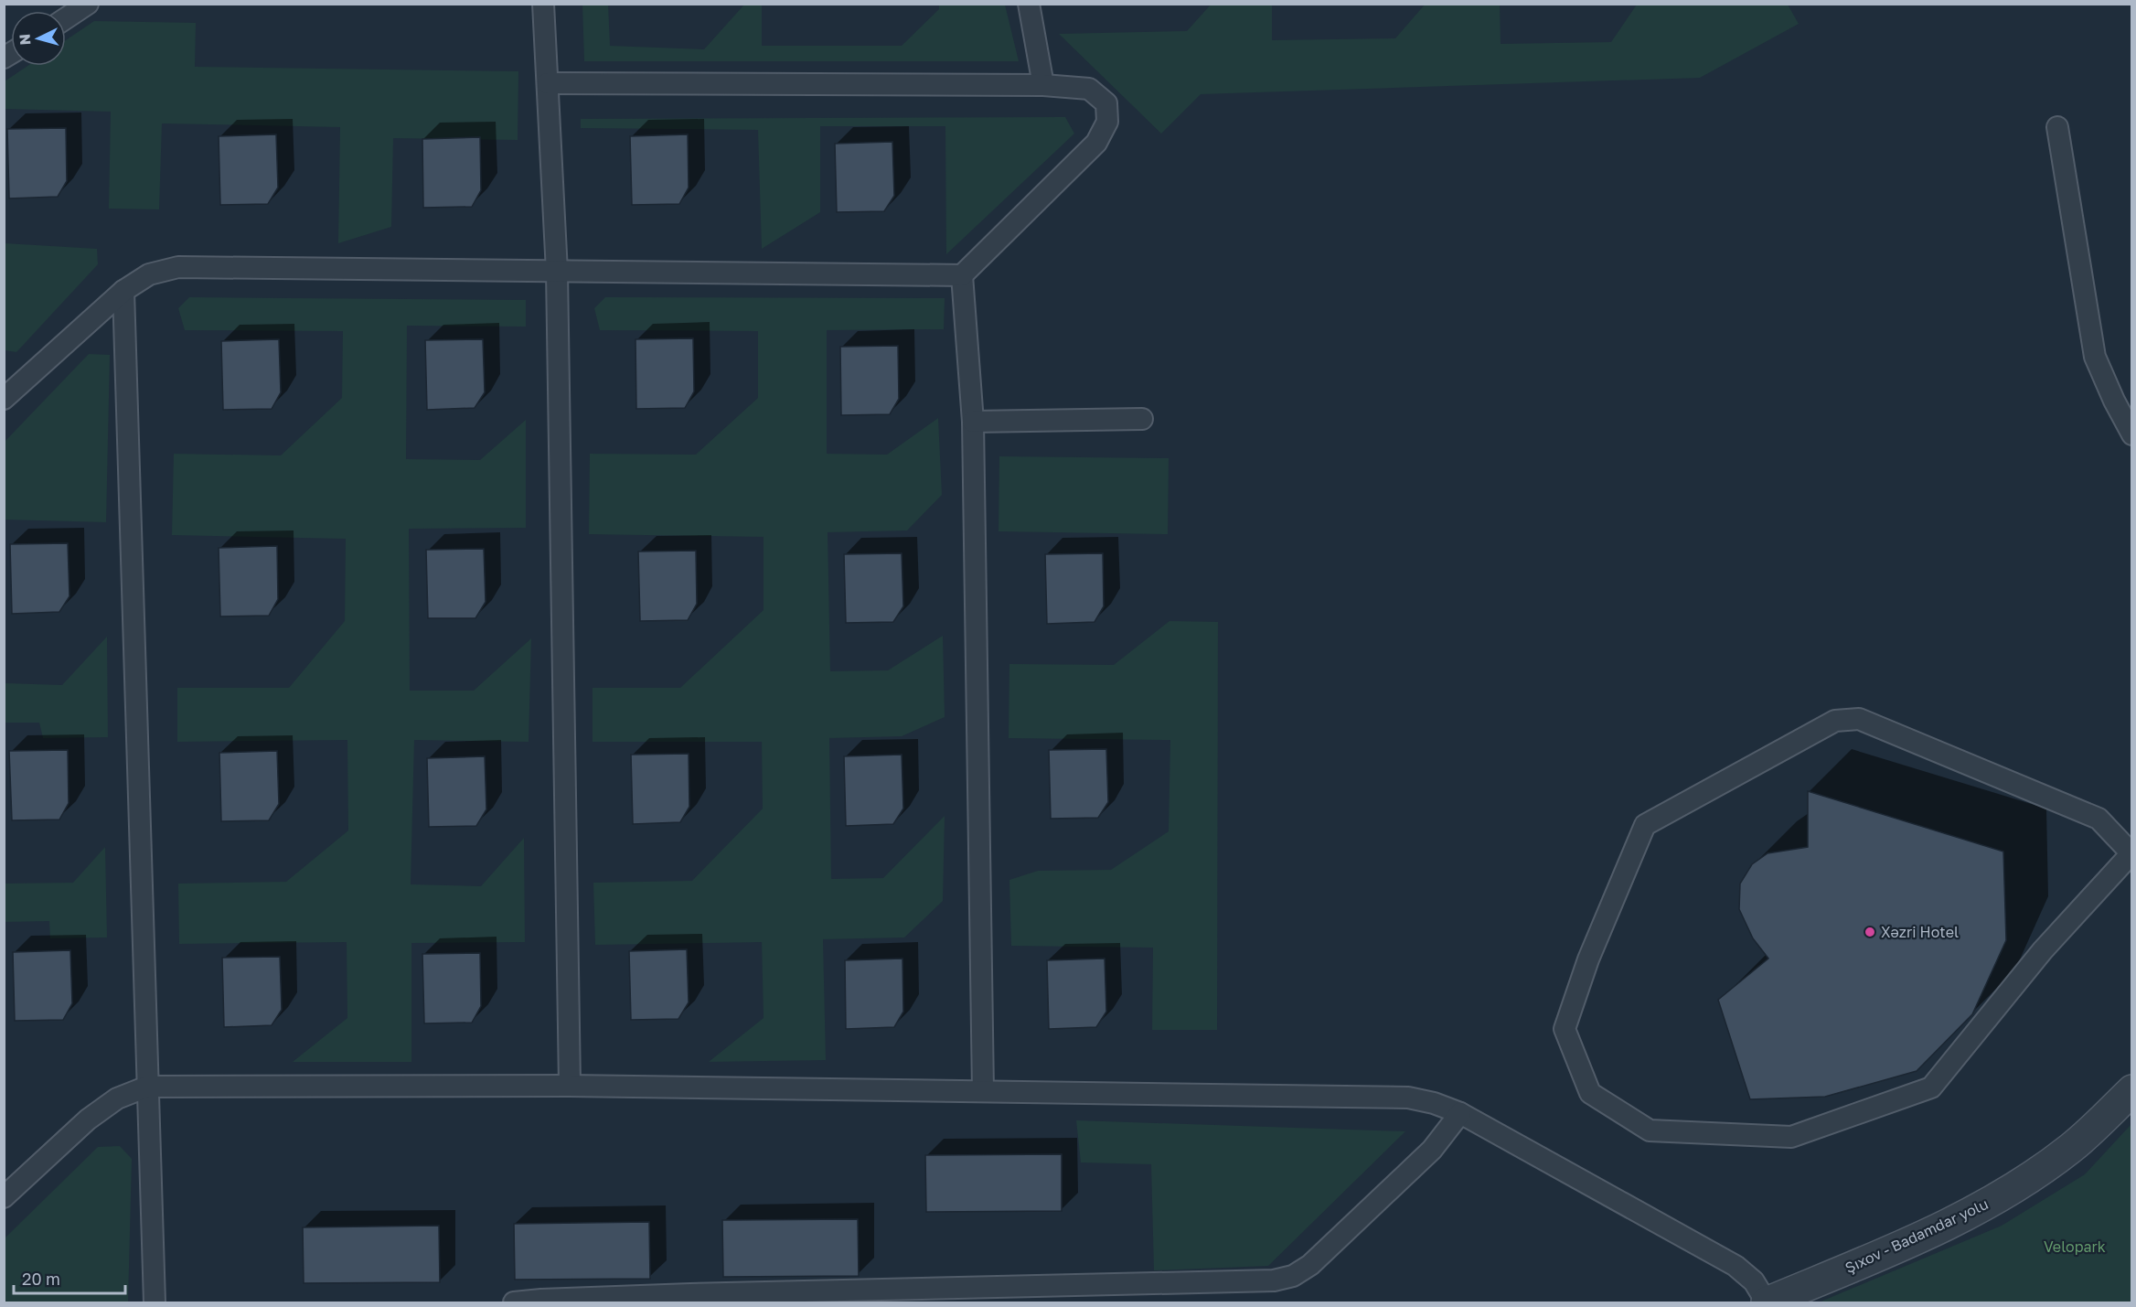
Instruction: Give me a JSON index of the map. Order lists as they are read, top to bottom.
{
  "streets": {
    "street": ["Şıxov - Badamdar yolu"]
  },
  "parks": ["Velopark"],
  "places": ["Xәzri Hotel"],
  "scale_bar": "20 m",
  "north": "left"
}
